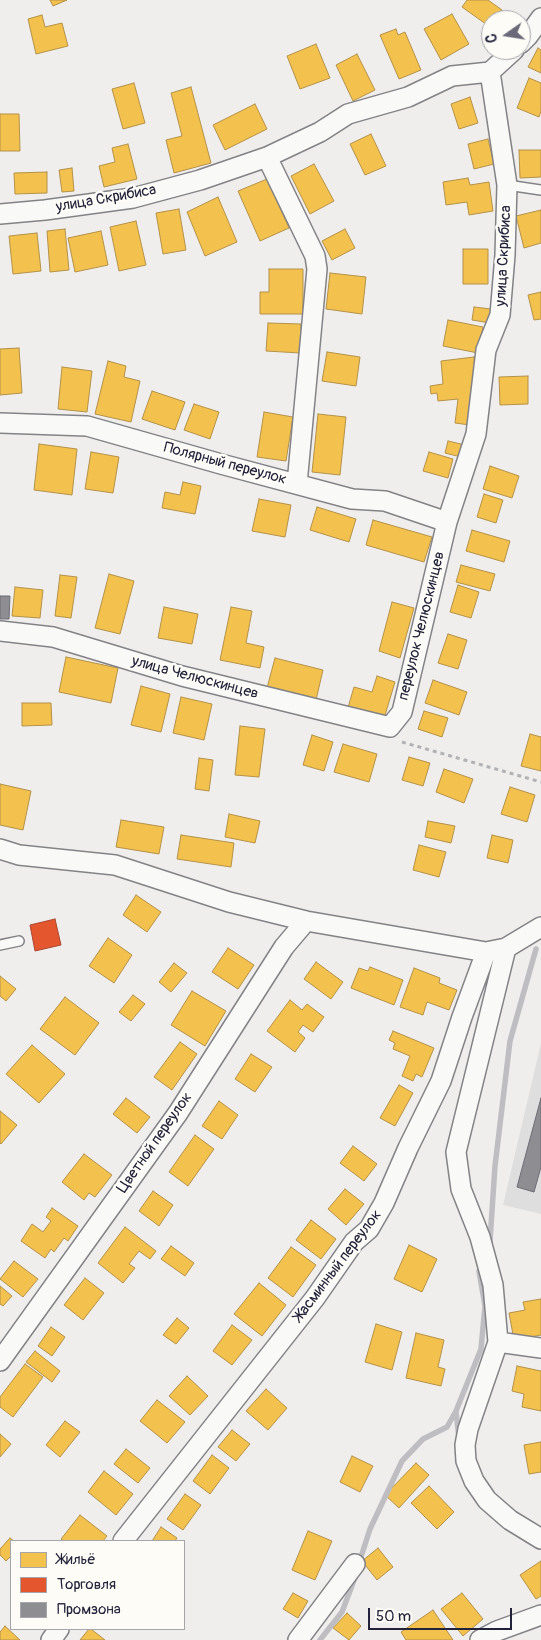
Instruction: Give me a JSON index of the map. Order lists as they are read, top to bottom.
{
  "streets": {
    "street": [
      "улица Скрибиса",
      "Полярный переулок",
      "переулок Челюскинцев",
      "улица Челюскинцев",
      "Цветной переулок",
      "Жасминный переулок"
    ]
  },
  "crossings": [
    ["улица Скрибиса", "Полярный переулок"],
    ["улица Скрибиса", "переулок Челюскинцев"],
    ["Полярный переулок", "переулок Челюскинцев"],
    ["переулок Челюскинцев", "улица Челюскинцев"]
  ],
  "legend": ["Жильё", "Торговля", "Промзона"],
  "scale_bar": "50 m",
  "north": "left"
}
